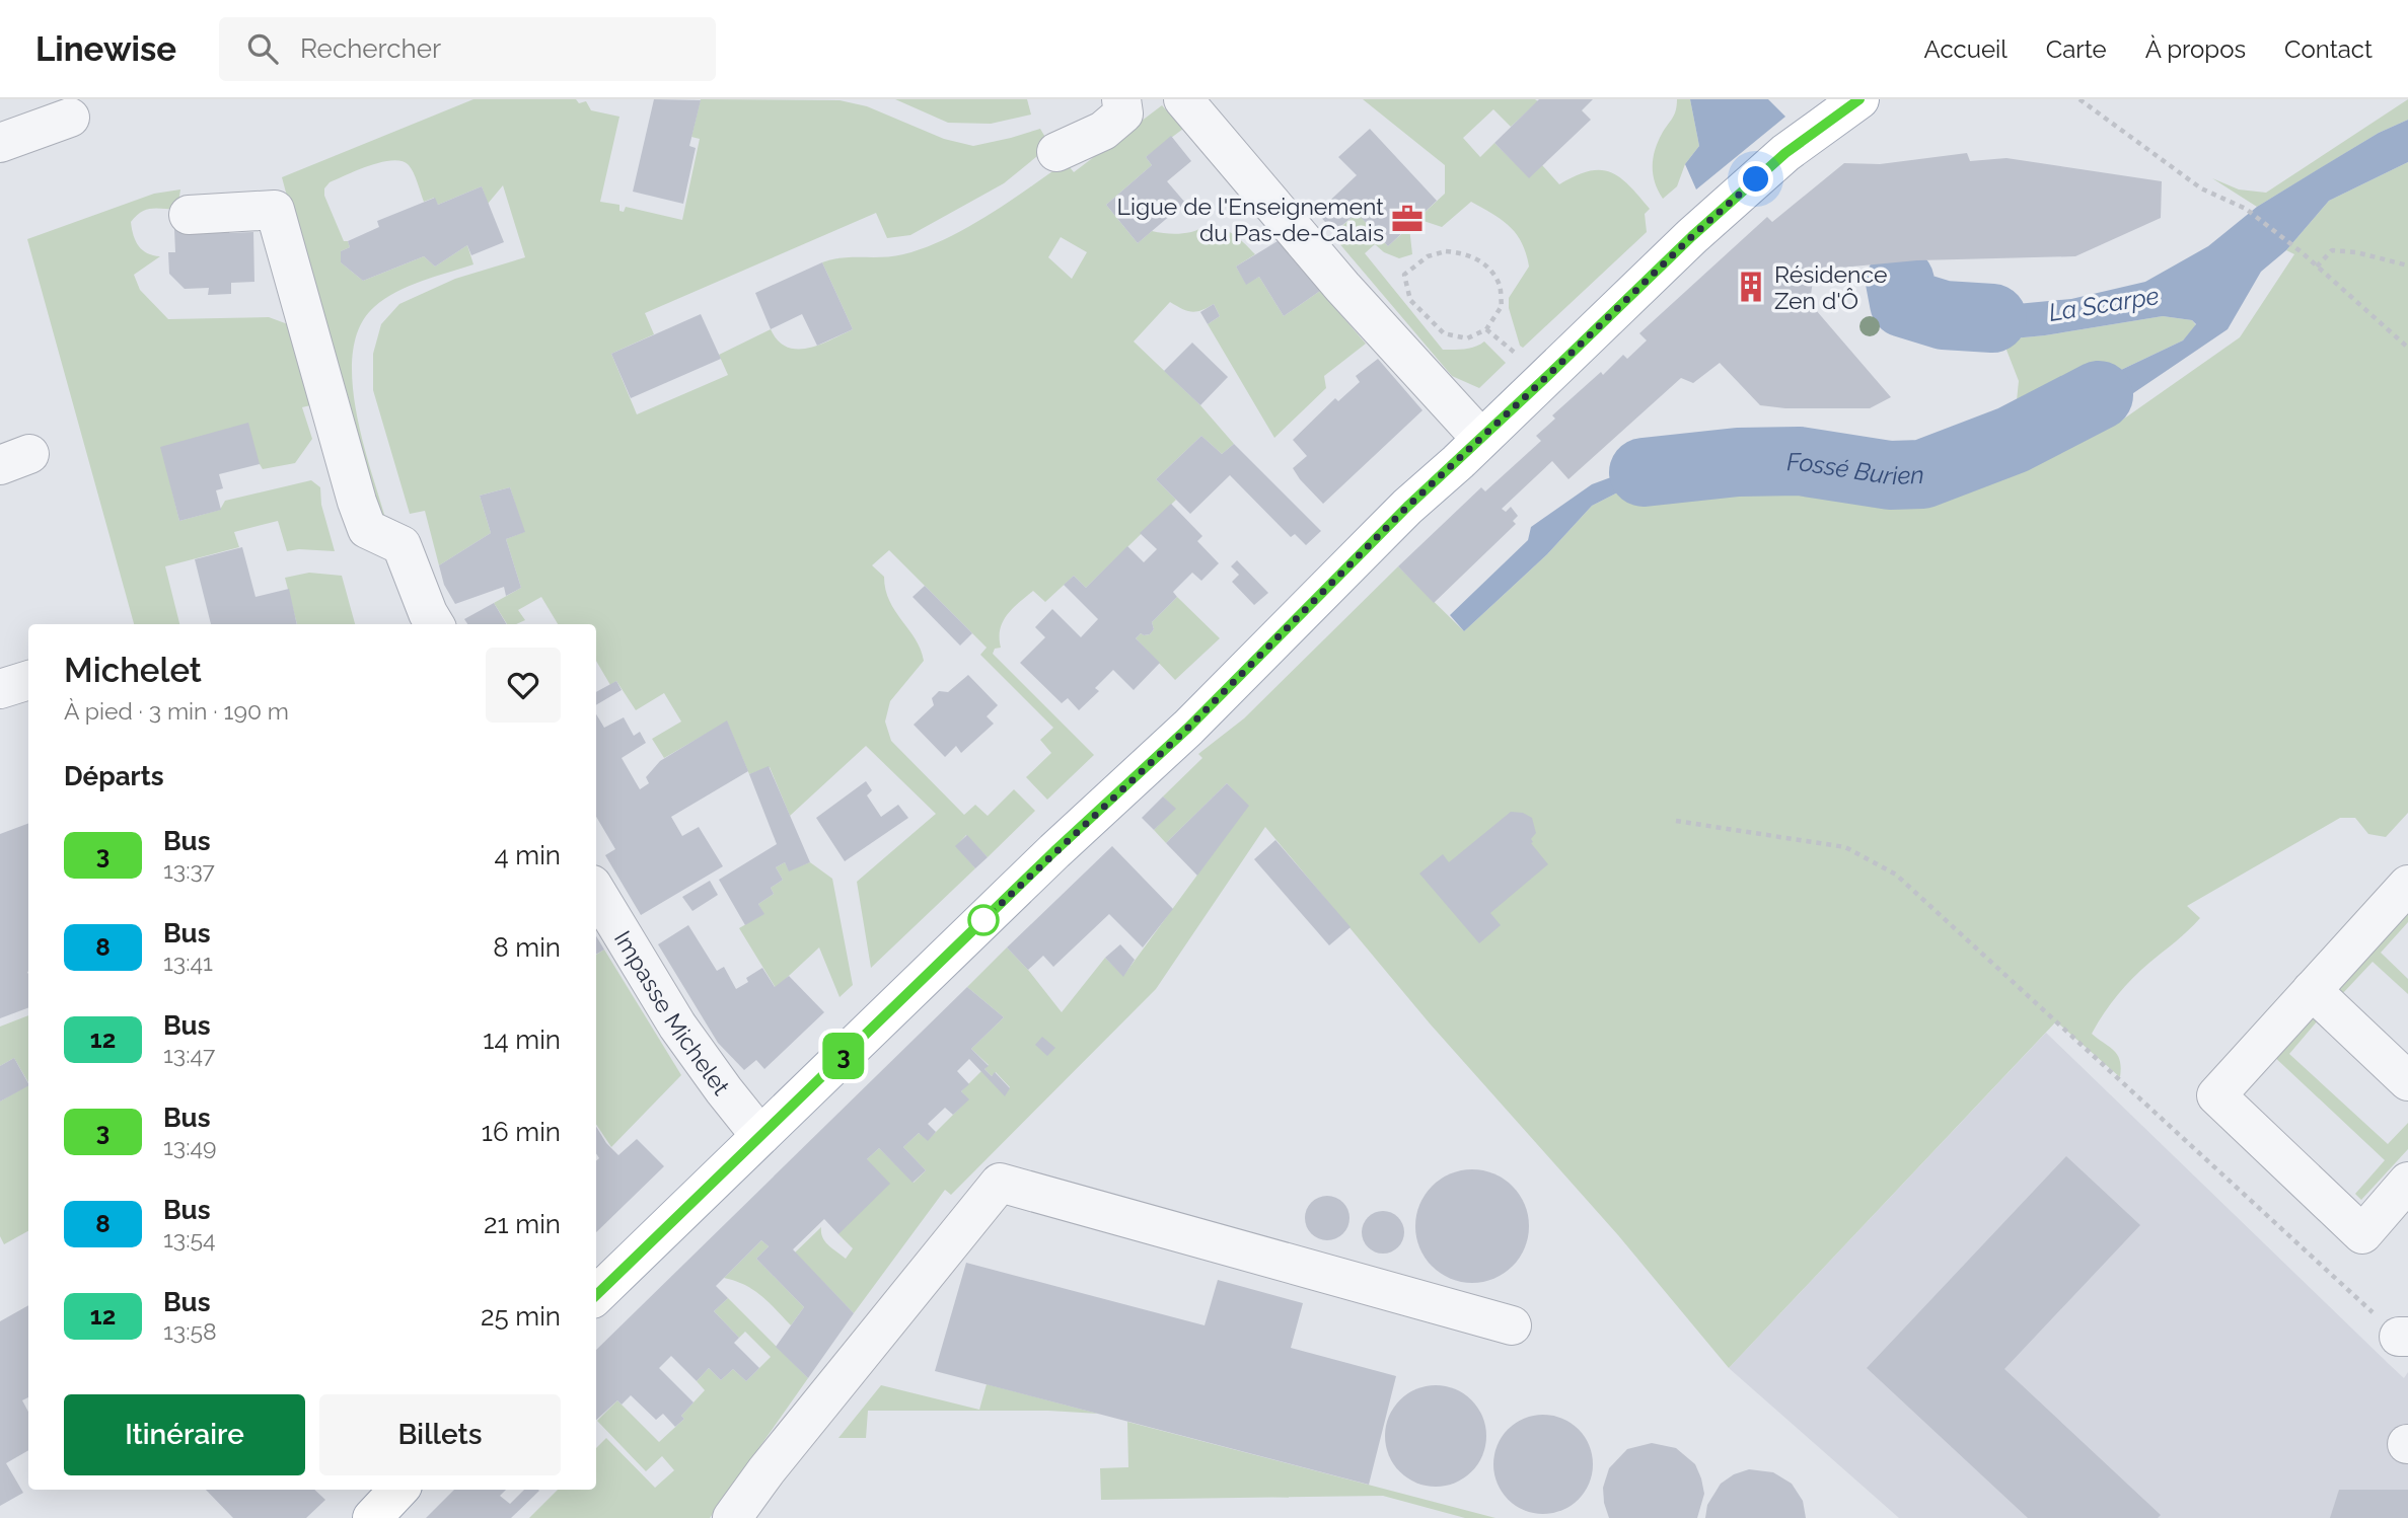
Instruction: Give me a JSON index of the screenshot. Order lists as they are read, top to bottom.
{
  "streets": {
    "street": ["Impasse Michelet"]
  },
  "water": ["La Scarpe", "Fossé Burien"],
  "places": {
    "office": ["Ligue de l'Enseignement du Pas-de-Calais"],
    "building": ["Résidence Zen d'Ô"]
  },
  "lines": ["bus line 3"],
  "page": {
    "header": "Linewise",
    "search": "Rechercher",
    "nav": [
      "Accueil",
      "Carte",
      "À propos",
      "Contact"
    ],
    "on_map": "3",
    "heading": [
      ["Michelet", "À pied · 3 min · 190 m"],
      "Départs"
    ],
    "list": [
      {
        "mark": "3",
        "name": "Bus",
        "note": "13:37",
        "value": "4 min"
      },
      {
        "mark": "8",
        "name": "Bus",
        "note": "13:41",
        "value": "8 min"
      },
      {
        "mark": "12",
        "name": "Bus",
        "note": "13:47",
        "value": "14 min"
      },
      {
        "mark": "3",
        "name": "Bus",
        "note": "13:49",
        "value": "16 min"
      },
      {
        "mark": "8",
        "name": "Bus",
        "note": "13:54",
        "value": "21 min"
      },
      {
        "mark": "12",
        "name": "Bus",
        "note": "13:58",
        "value": "25 min"
      }
    ],
    "buttons": ["Itinéraire", "Billets"]
  }
}
